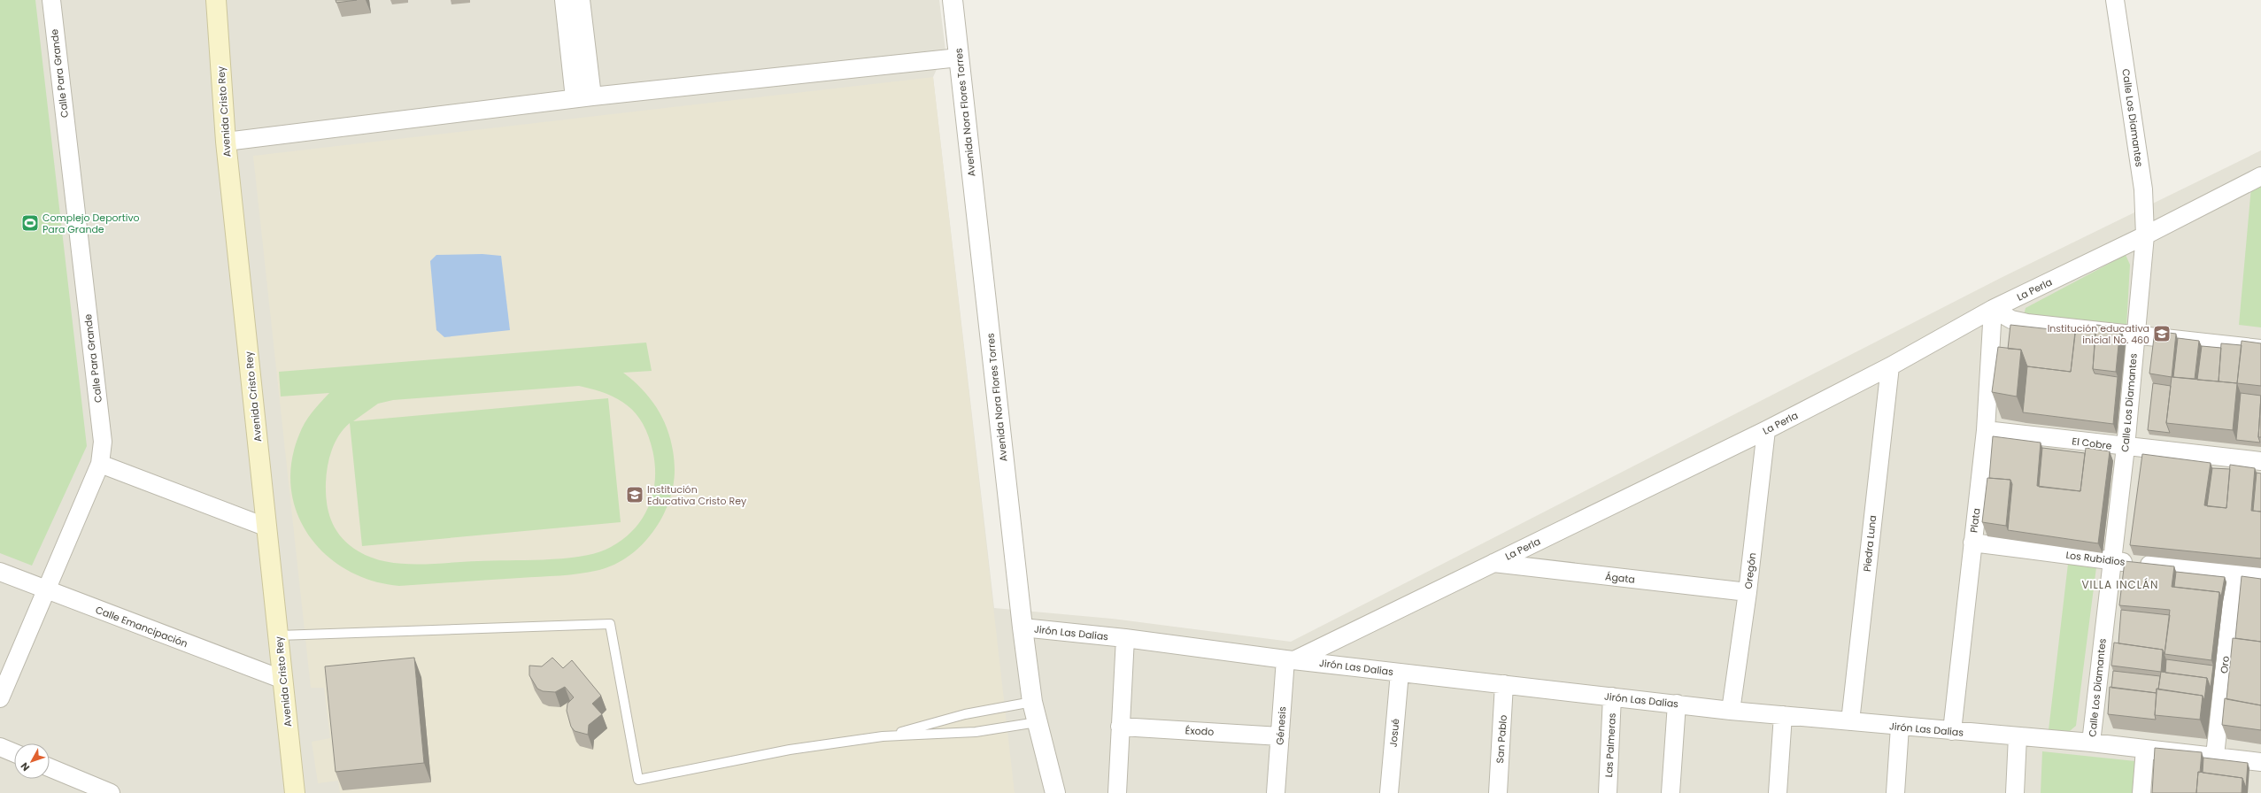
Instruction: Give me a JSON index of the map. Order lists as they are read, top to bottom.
{
  "streets": {
    "main road": ["Avenida Cristo Rey"],
    "street": [
      "Calle Para Grande",
      "Avenida Nora Flores Torres",
      "Calle Los Diamantes",
      "La Perla",
      "El Cobre",
      "Plata",
      "Piedra Luna",
      "Los Rubidios",
      "Oregón",
      "Ágata",
      "Calle Emancipación",
      "Jirón Las Dalias",
      "Oro",
      "Génesis",
      "Éxodo",
      "Josué",
      "San Pablo",
      "Las Palmeras"
    ]
  },
  "crossings": [
    ["Calle Para Grande", "Calle Emancipación"],
    ["Avenida Cristo Rey", "Calle Emancipación"],
    ["Avenida Nora Flores Torres", "Jirón Las Dalias"],
    ["Calle Los Diamantes", "La Perla"],
    ["Calle Los Diamantes", "El Cobre"],
    ["Calle Los Diamantes", "Los Rubidios"],
    ["Calle Los Diamantes", "Jirón Las Dalias"],
    ["La Perla", "Plata"],
    ["La Perla", "Piedra Luna"],
    ["La Perla", "Oregón"],
    ["La Perla", "Ágata"],
    ["La Perla", "Jirón Las Dalias"],
    ["La Perla", "Génesis"],
    ["El Cobre", "Plata"],
    ["Plata", "Los Rubidios"],
    ["Plata", "Jirón Las Dalias"],
    ["Piedra Luna", "Jirón Las Dalias"],
    ["Los Rubidios", "Oro"],
    ["Oregón", "Ágata"],
    ["Oregón", "Jirón Las Dalias"],
    ["Jirón Las Dalias", "Oro"],
    ["Jirón Las Dalias", "Génesis"],
    ["Jirón Las Dalias", "Josué"],
    ["Jirón Las Dalias", "San Pablo"],
    ["Jirón Las Dalias", "Las Palmeras"],
    ["Génesis", "Éxodo"]
  ],
  "districts": ["VILLA INCLÁN"],
  "places": {
    "sports": ["Complejo Deportivo Para Grande"],
    "school or university": ["Institución educativa inicial No. 460", "Institución Educativa Cristo Rey"]
  },
  "north": "bottom left"
}
